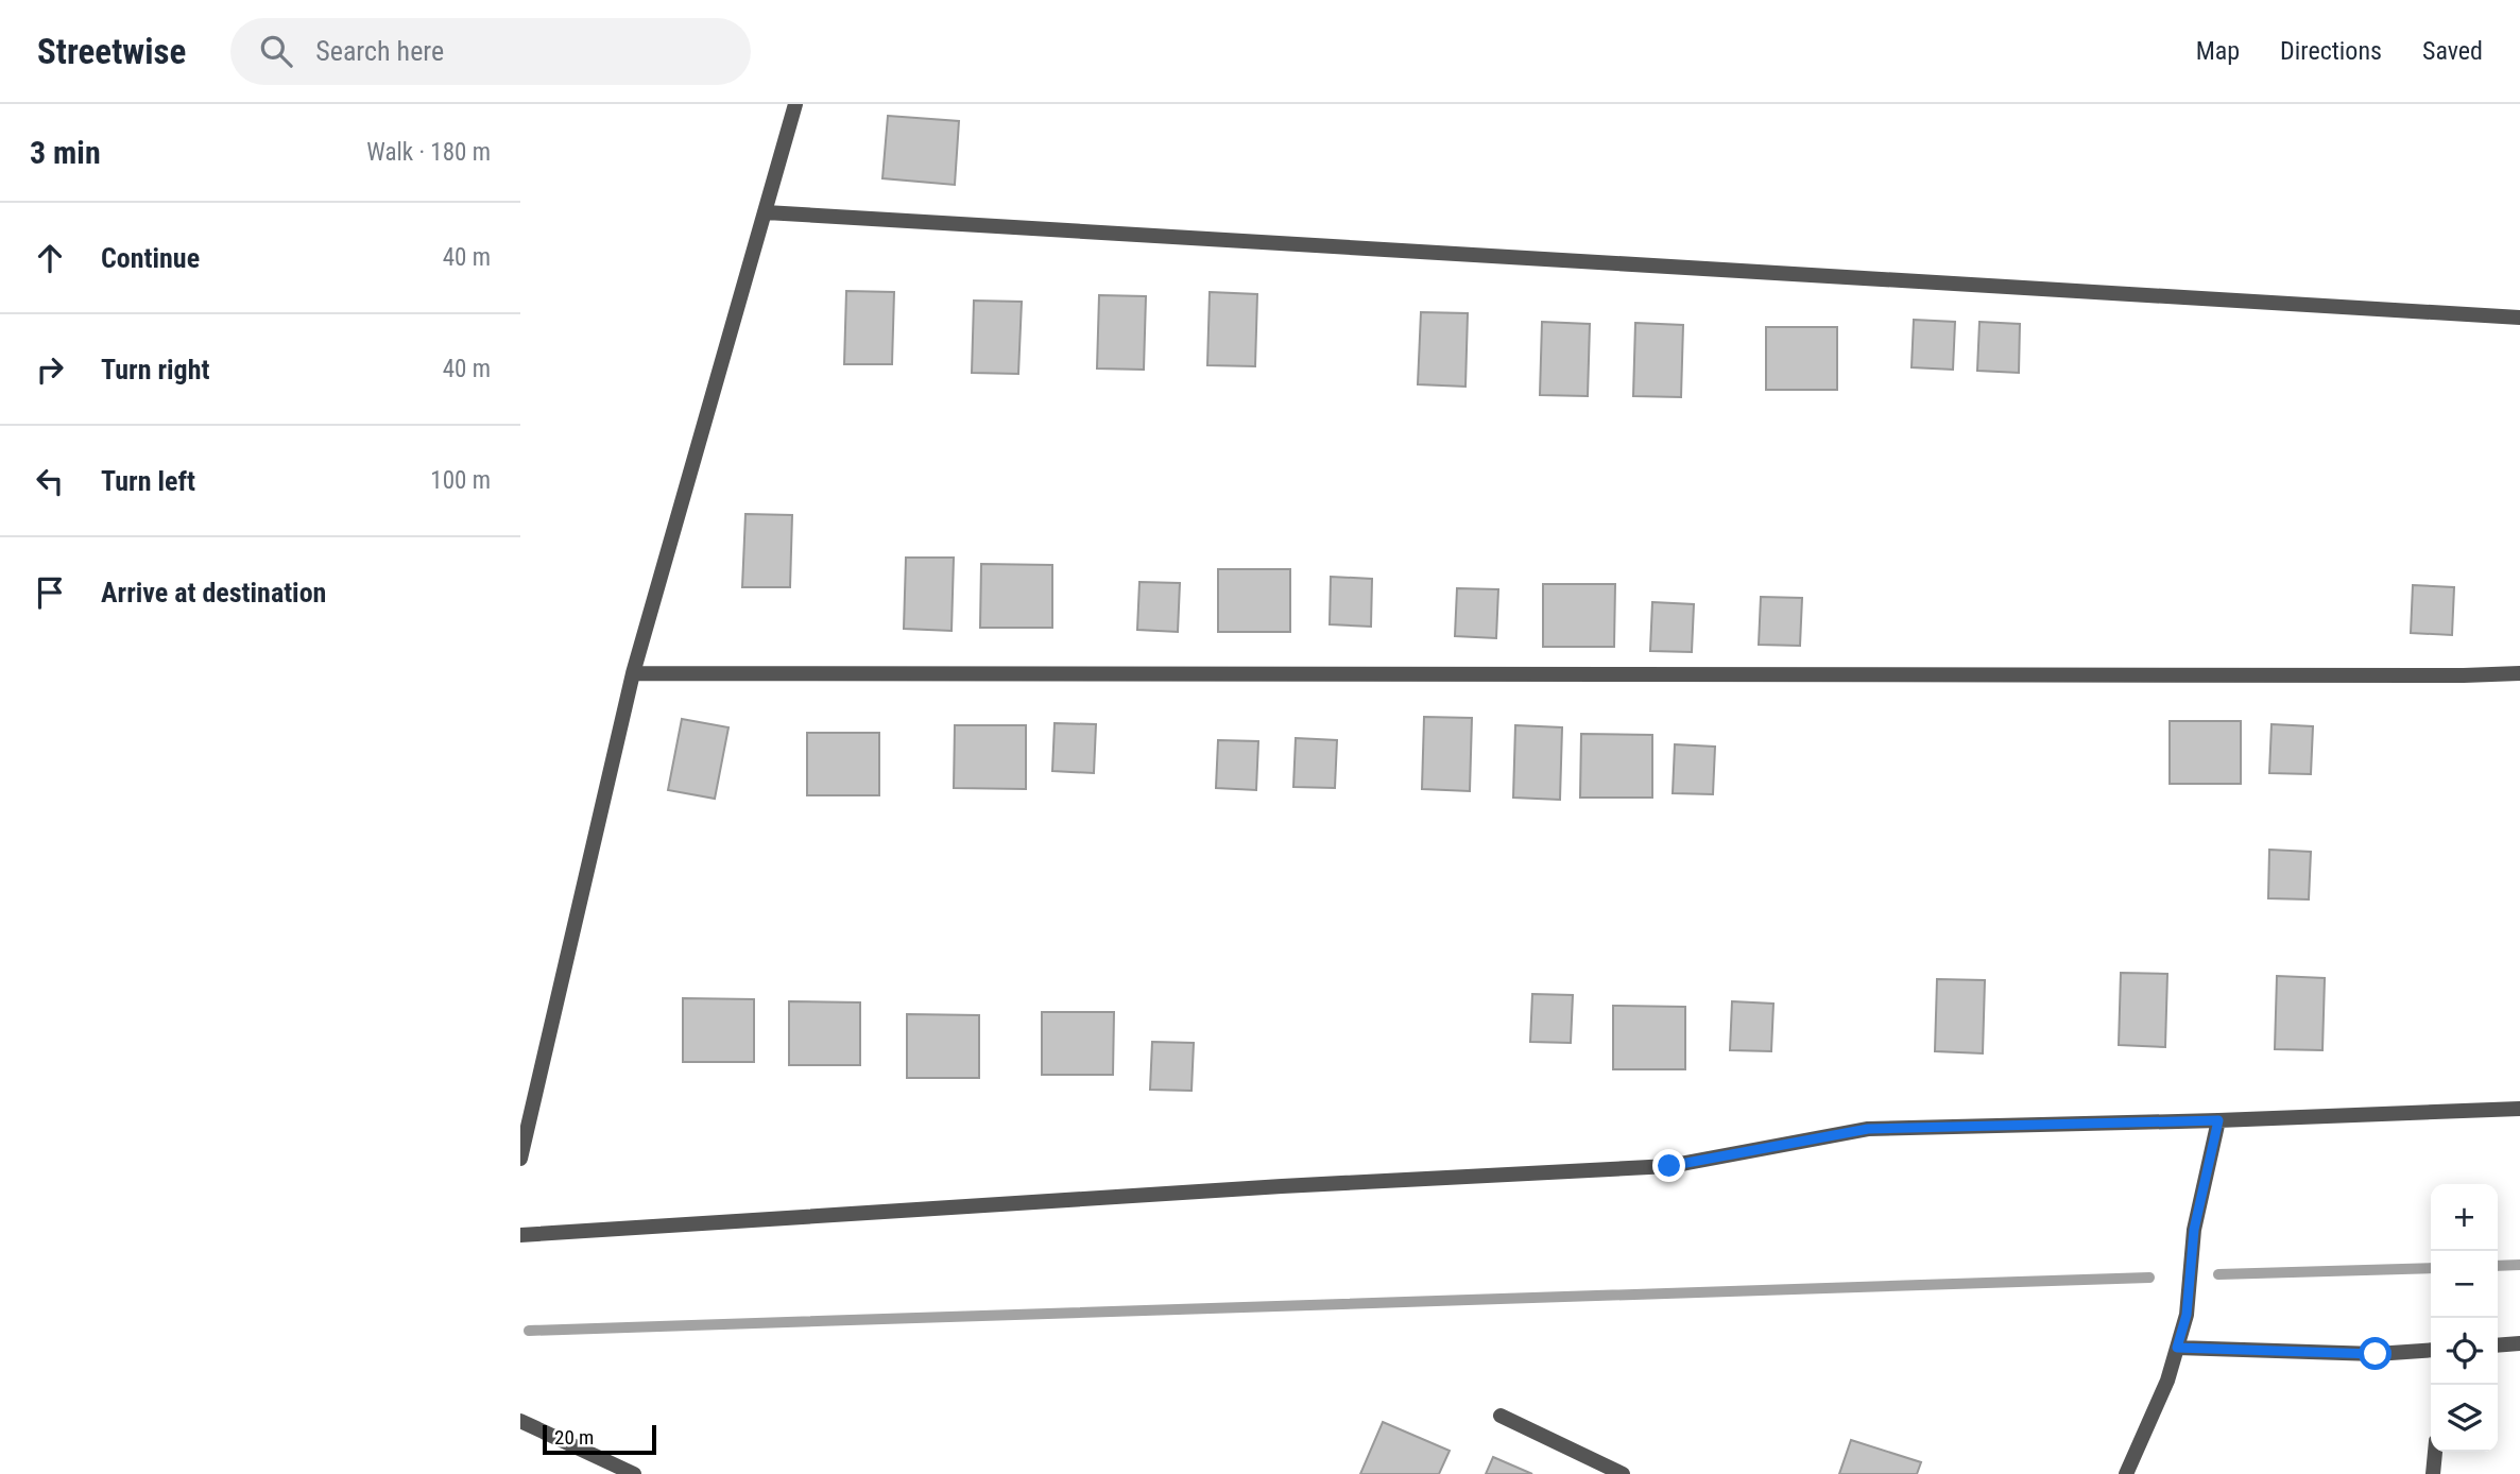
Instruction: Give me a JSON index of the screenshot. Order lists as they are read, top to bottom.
{
  "scale_bar": "20 m",
  "page": {
    "header": "Streetwise",
    "search": "Search here",
    "nav": ["Map", "Directions", "Saved"],
    "heading": ["3 min", "Walk · 180 m"],
    "list": [
      ["Continue", "40 m"],
      ["Turn right", "40 m"],
      ["Turn left", "100 m"],
      "Arrive at destination"
    ],
    "map_buttons": ["+", "−"],
    "scale": "20 m"
  }
}
